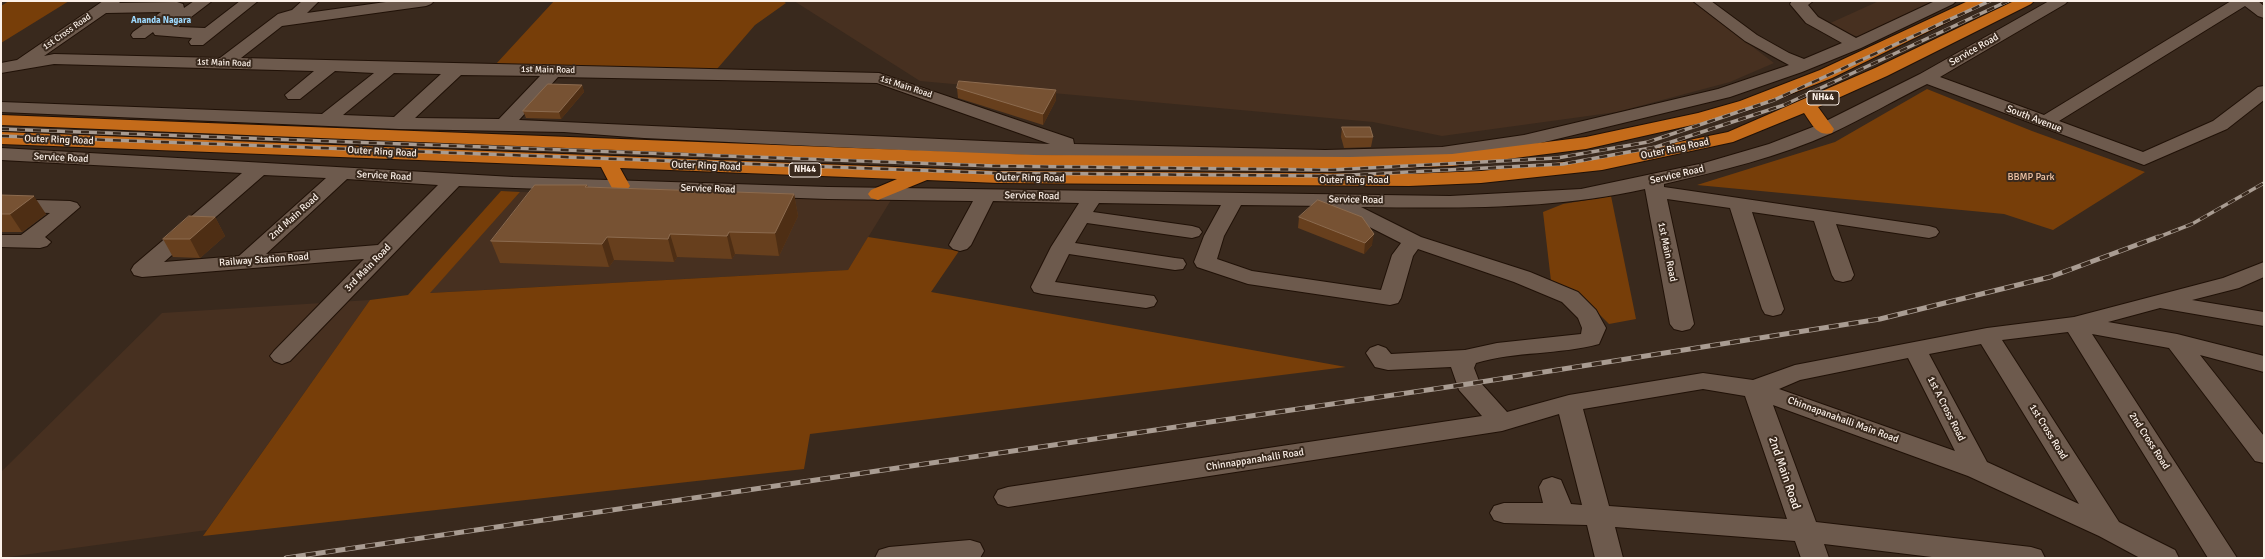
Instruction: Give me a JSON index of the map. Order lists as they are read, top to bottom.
{
  "streets": {
    "highway": ["NH44", "Outer Ring Road"],
    "street": [
      "1st Cross Road",
      "Service Road",
      "1st Main Road",
      "South Avenue",
      "2nd Main Road",
      "Railway Station Road",
      "3rd Main Road",
      "1st A Cross Road",
      "Chinnapanahalli Main Road",
      "2nd Cross Road",
      "Chinnappanahalli Road"
    ]
  },
  "crossings": [
    ["1st Cross Road", "1st Main Road"],
    ["1st Cross Road", "Chinnapanahalli Main Road"],
    ["Service Road", "1st Main Road"],
    ["Service Road", "South Avenue"],
    ["Service Road", "2nd Main Road"],
    ["Service Road", "Railway Station Road"],
    ["Service Road", "3rd Main Road"],
    ["2nd Main Road", "Railway Station Road"],
    ["2nd Main Road", "Chinnapanahalli Main Road"],
    ["Railway Station Road", "3rd Main Road"],
    ["1st A Cross Road", "Chinnapanahalli Main Road"],
    ["Chinnapanahalli Main Road", "Chinnappanahalli Road"]
  ],
  "districts": ["Ananda Nagara"],
  "parks": ["BBMP Park"]
}
